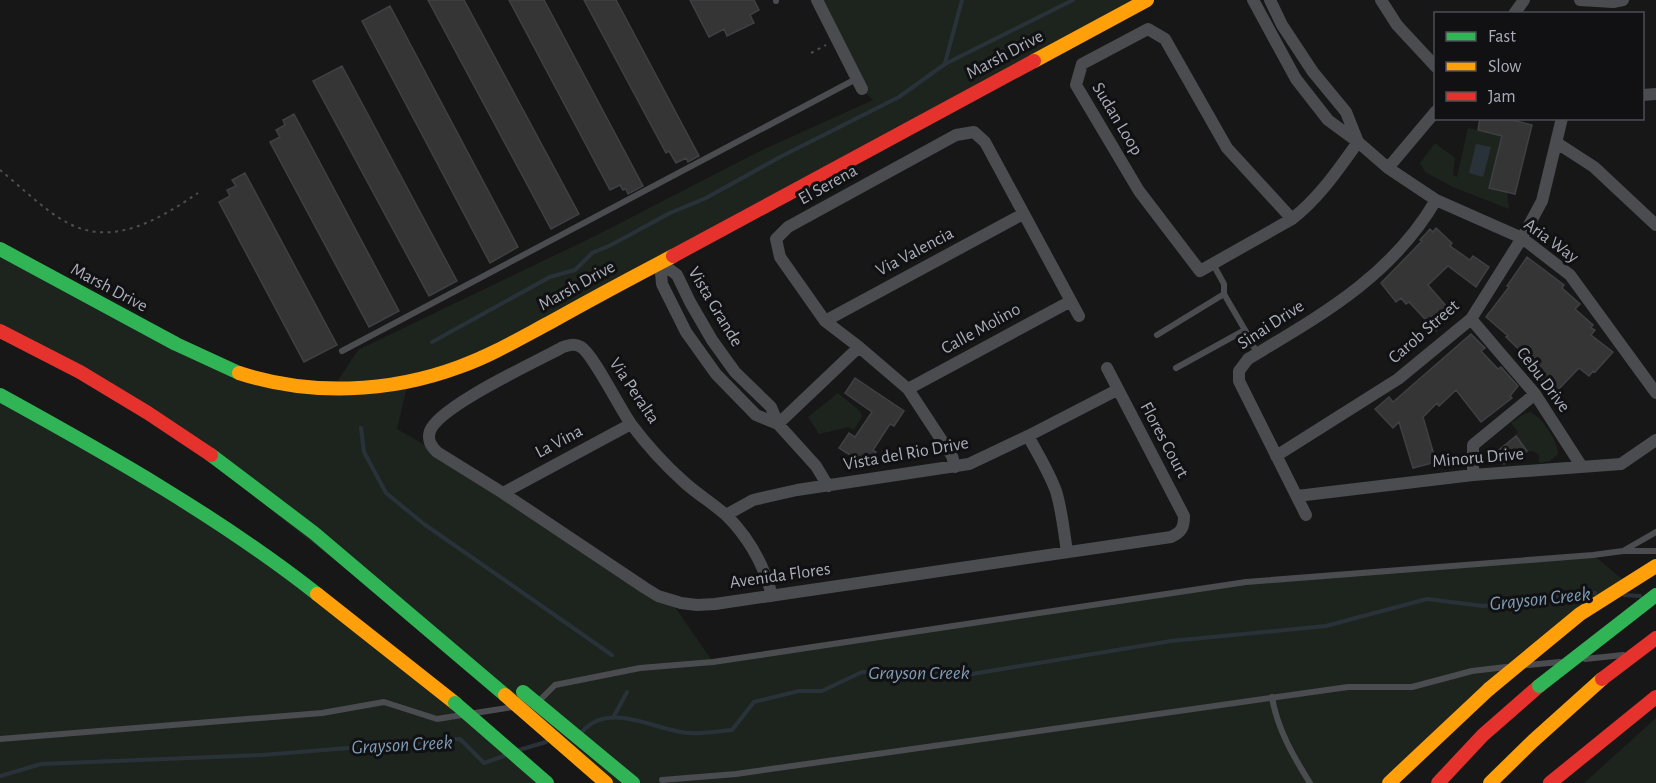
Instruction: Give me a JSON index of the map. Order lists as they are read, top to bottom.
{
  "streets": {
    "main road": ["Marsh Drive"],
    "street": [
      "Sudan Loop",
      "El Serena",
      "Aria Way",
      "Via Valencia",
      "Vista Grande",
      "Sinai Drive",
      "Calle Molino",
      "Carob Street",
      "Cebu Drive",
      "Via Peralta",
      "Flores Court",
      "La Vina",
      "Vista del Rio Drive",
      "Minoru Drive",
      "Avenida Flores"
    ]
  },
  "crossings": [
    ["Marsh Drive", "Vista Grande"],
    ["El Serena", "Via Valencia"],
    ["El Serena", "Calle Molino"],
    ["El Serena", "Vista del Rio Drive"],
    ["Aria Way", "Sinai Drive"],
    ["Aria Way", "Carob Street"],
    ["Vista Grande", "Vista del Rio Drive"],
    ["Sinai Drive", "Carob Street"],
    ["Sinai Drive", "Minoru Drive"],
    ["Carob Street", "Cebu Drive"],
    ["Cebu Drive", "Minoru Drive"],
    ["Via Peralta", "La Vina"],
    ["Via Peralta", "Vista del Rio Drive"],
    ["Via Peralta", "Avenida Flores"],
    ["Flores Court", "Vista del Rio Drive"],
    ["Flores Court", "Avenida Flores"],
    ["La Vina", "Avenida Flores"]
  ],
  "water": ["Grayson Creek"],
  "legend": ["Fast", "Slow", "Jam"]
}
